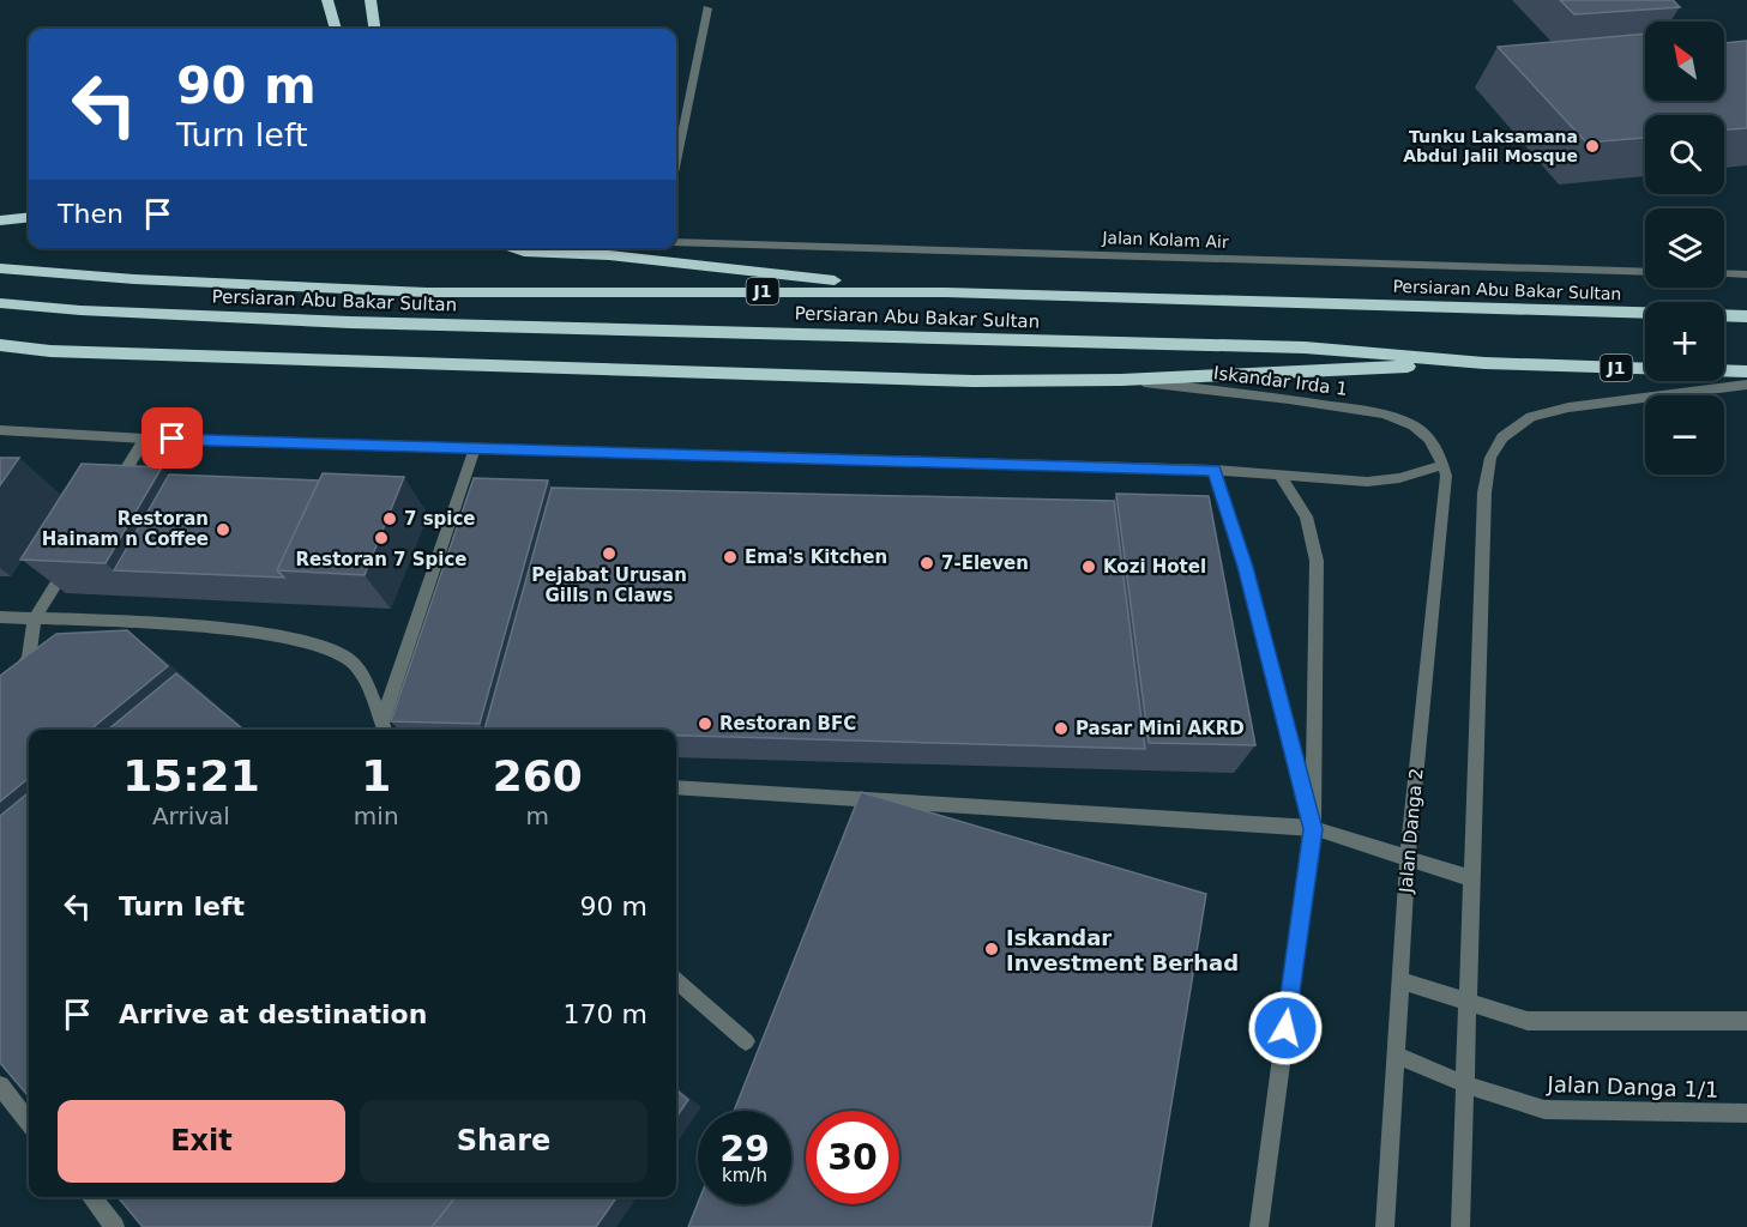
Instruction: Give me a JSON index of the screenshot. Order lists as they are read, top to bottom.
{
  "streets": {
    "highway": ["Persiaran Abu Bakar Sultan", "J1"],
    "street": [
      "Jalan Kolam Air",
      "Iskandar Irda 1",
      "Jalan Danga 2",
      "Jalan Danga 1/1"
    ]
  },
  "crossings": [
    ["Iskandar Irda 1", "Jalan Danga 2"],
    ["Jalan Danga 2", "Jalan Danga 1/1"]
  ],
  "places": [
    "Tunku Laksamana Abdul Jalil Mosque",
    "7 spice",
    "Restoran Hainam n Coffee",
    "Restoran 7 Spice",
    "Pejabat Urusan Gills n Claws",
    "Ema's Kitchen",
    "7-Eleven",
    "Kozi Hotel",
    "Restoran BFC",
    "Pasar Mini AKRD",
    "Iskandar Investment Berhad"
  ],
  "north": "top left",
  "page": {
    "map_buttons": ["+", "−"],
    "turn": ["90 m", "Turn left"],
    "then": "Then",
    "eta": [
      "15:21",
      "Arrival",
      "1",
      "min",
      "260",
      "m"
    ],
    "list": [
      {
        "name": "Turn left",
        "value": "90 m"
      },
      {
        "name": "Arrive at destination",
        "value": "170 m"
      }
    ],
    "buttons": ["Exit", "Share"],
    "speed": "29 km/h",
    "limit": "30"
  }
}
